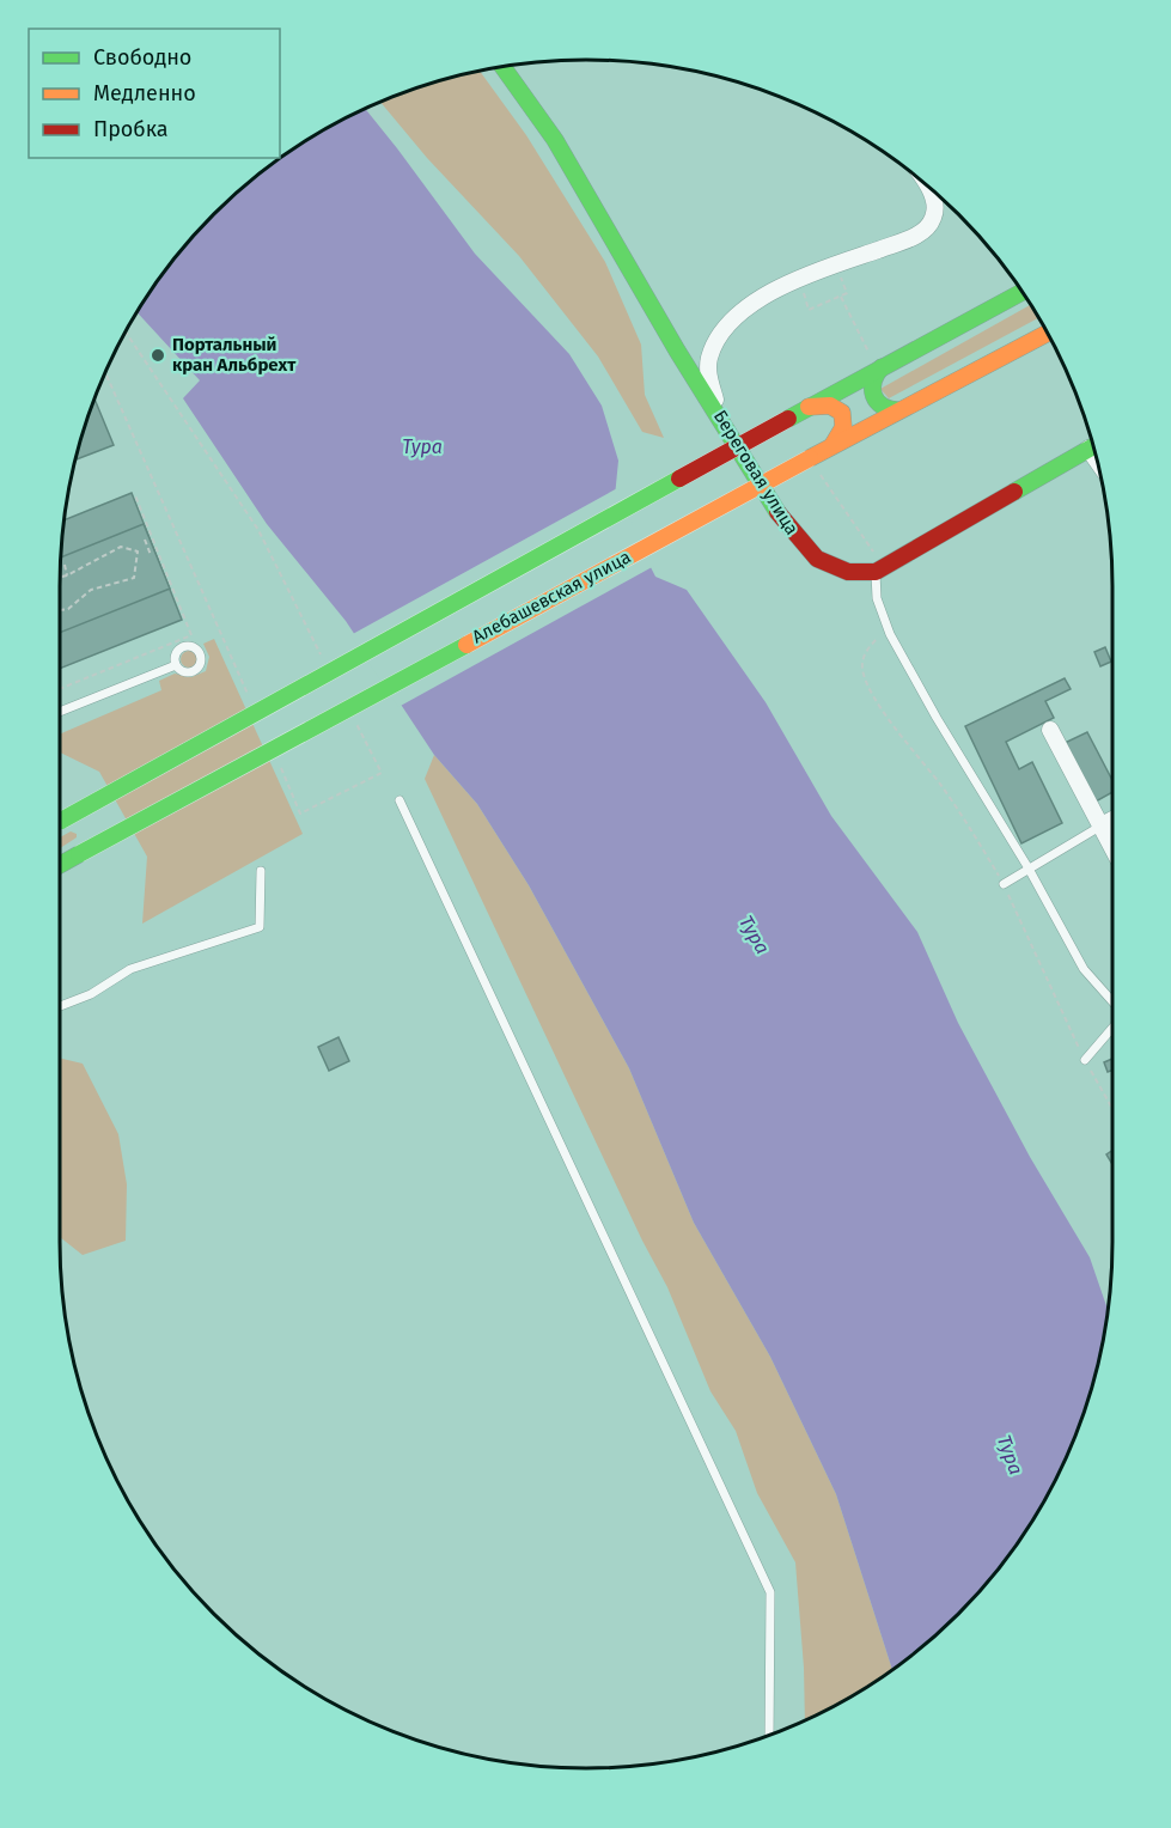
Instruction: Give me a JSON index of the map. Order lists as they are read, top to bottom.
{
  "streets": {
    "main road": ["Береговая улица", "Алебашевская улица"]
  },
  "water": ["Тура"],
  "places": ["Портальный кран Альбрехт"],
  "legend": ["Свободно", "Медленно", "Пробка"]
}
